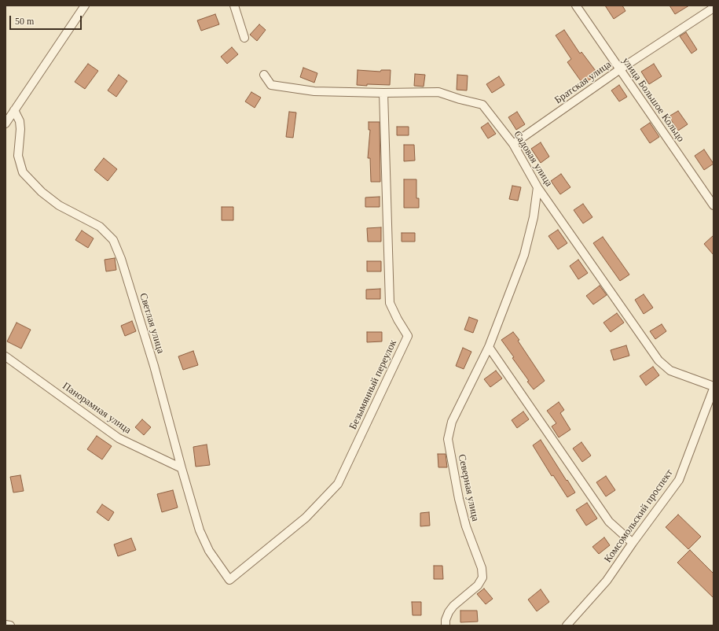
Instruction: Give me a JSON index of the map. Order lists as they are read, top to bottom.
{
  "streets": {
    "street": [
      "Братская улица",
      "улица Большое Кольцо",
      "Садовая улица",
      "Светлая улица",
      "Безымянный переулок",
      "Панорамная улица",
      "Северная улица",
      "Комсомольский проспект"
    ]
  },
  "crossings": [
    ["Братская улица", "улица Большое Кольцо"],
    ["Братская улица", "Садовая улица"],
    ["Садовая улица", "Безымянный переулок"],
    ["Садовая улица", "Северная улица"],
    ["Садовая улица", "Комсомольский проспект"],
    ["Светлая улица", "Безымянный переулок"],
    ["Светлая улица", "Панорамная улица"]
  ],
  "scale_bar": "50 m"
}
